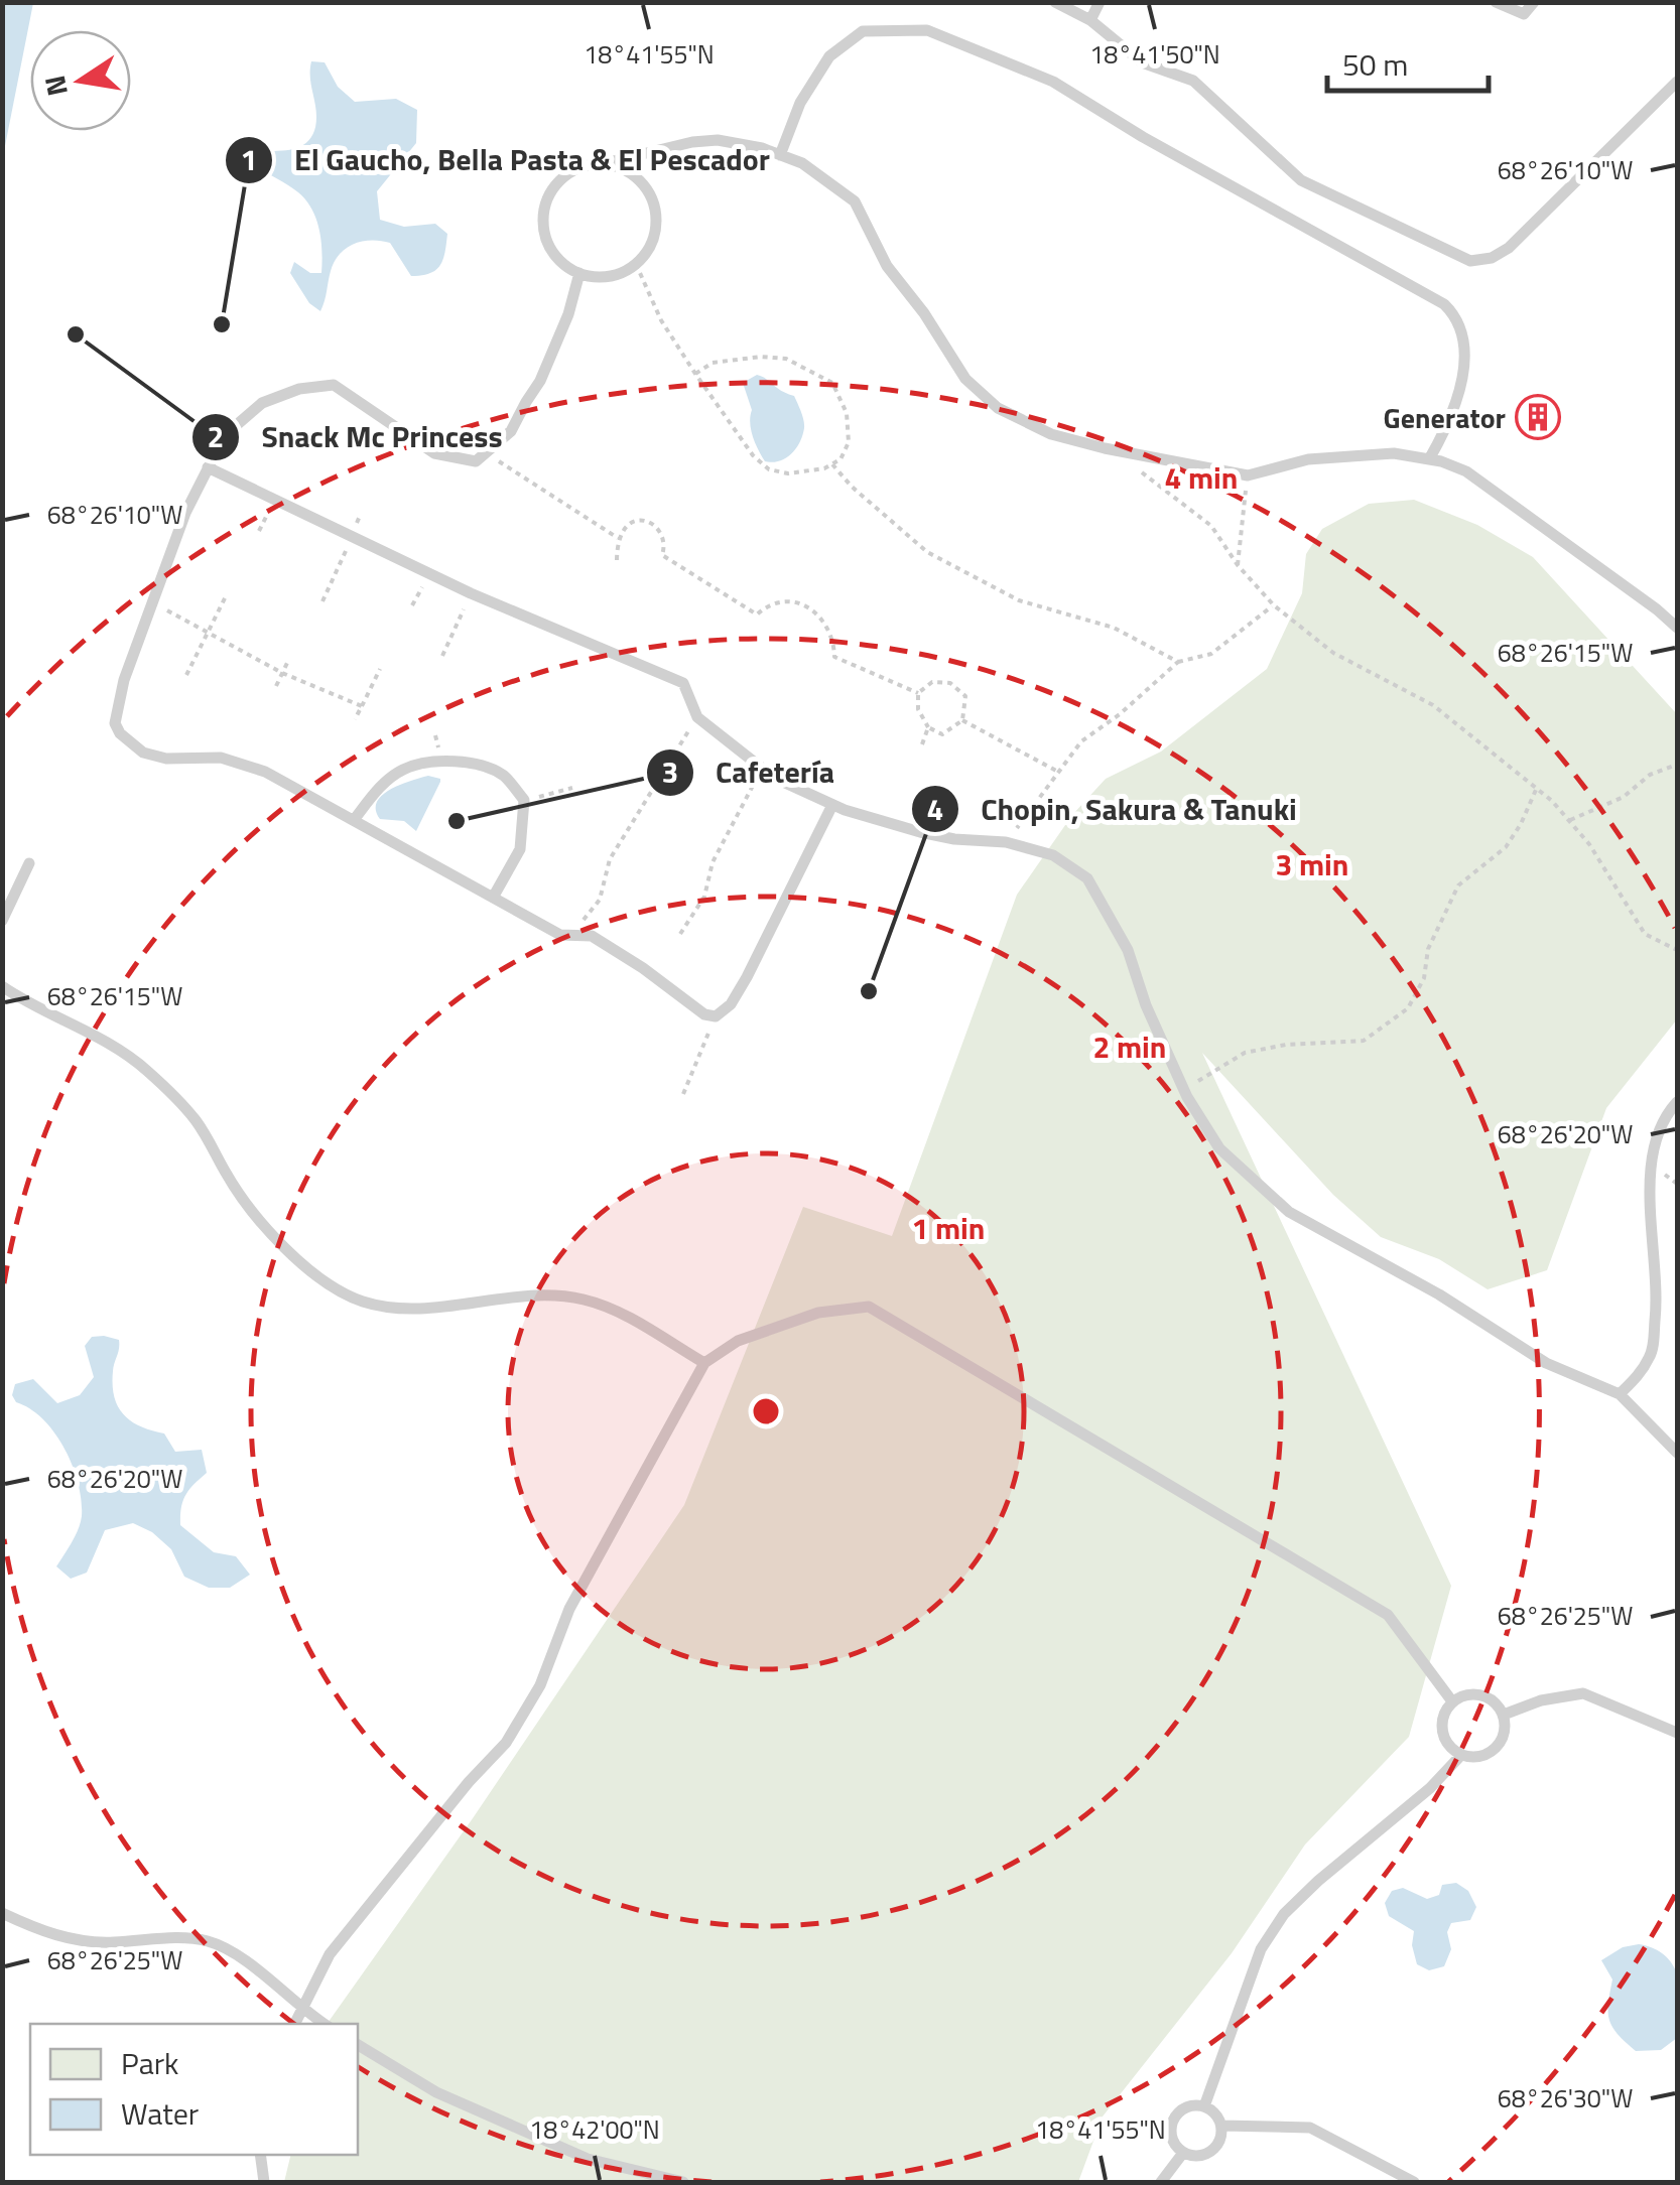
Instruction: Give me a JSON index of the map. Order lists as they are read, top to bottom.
{
  "places": {
    "other": [
      "El Gaucho, Bella Pasta & El Pescador",
      "Snack Mc Princess",
      "Cafetería",
      "Chopin, Sakura & Tanuki"
    ],
    "building": ["Generator"]
  },
  "legend": ["Park", "Water"],
  "scale_bar": "50 m",
  "north": "left",
  "coordinates": [
    "18°41'55\"N",
    "18°41'50\"N",
    "68°26'10\"W",
    "68°26'15\"W",
    "68°26'20\"W",
    "68°26'25\"W",
    "68°26'30\"W",
    "18°42'00\"N"
  ],
  "rings": [
    "4 min",
    "3 min",
    "2 min",
    "1 min"
  ]
}
